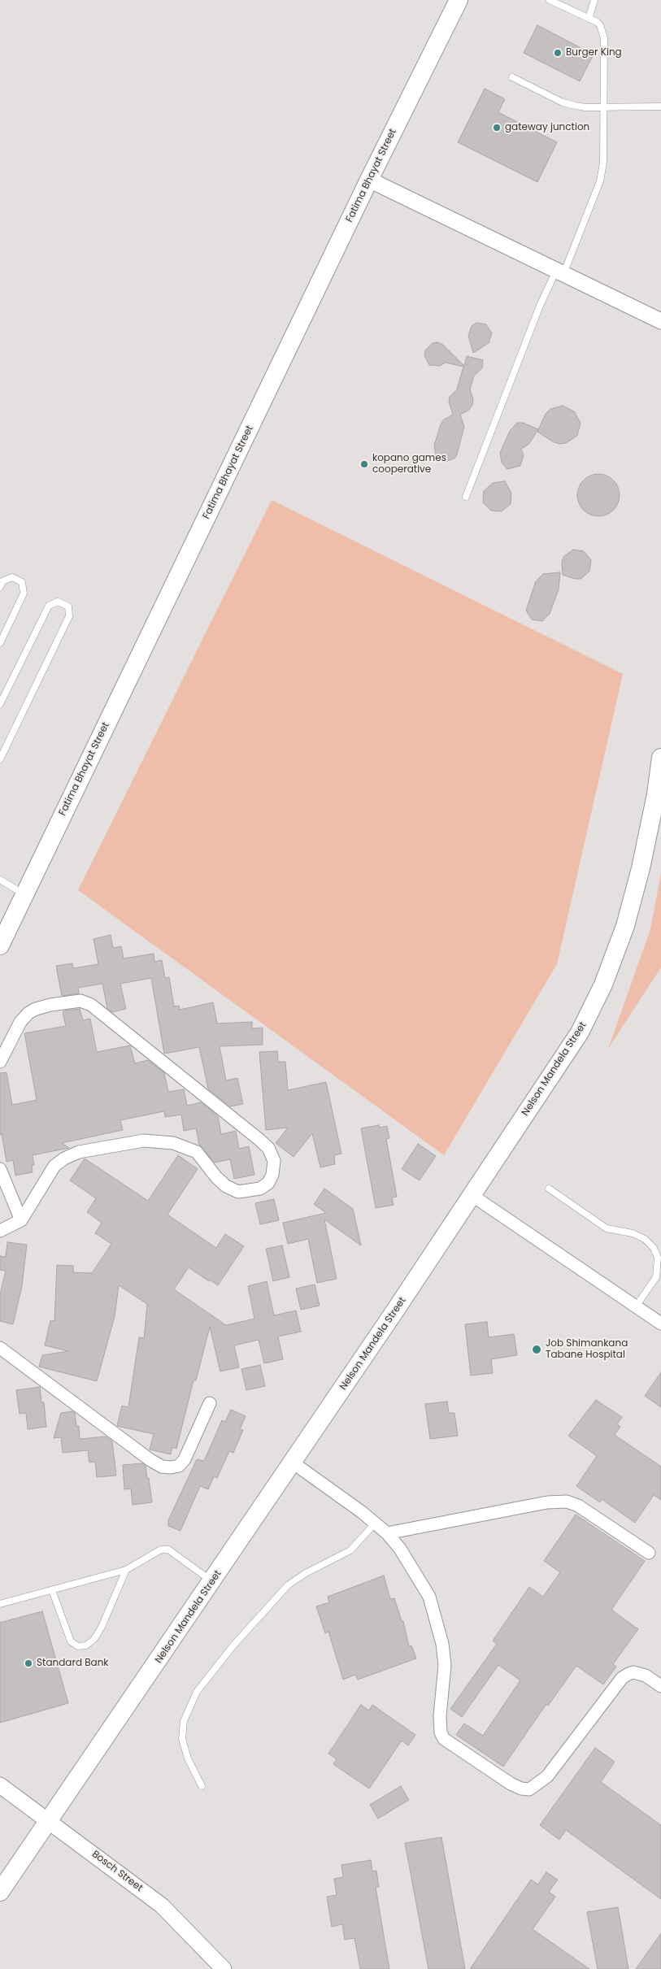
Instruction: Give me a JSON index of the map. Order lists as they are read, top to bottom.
{
  "streets": {
    "main road": ["Fatima Bhayat Street", "Nelson Mandela Street"],
    "street": ["Bosch Street"]
  },
  "crossings": [
    ["Nelson Mandela Street", "Bosch Street"]
  ],
  "places": [
    "Burger King",
    "gateway junction",
    "kopano games cooperative",
    "Job Shimankana Tabane Hospital",
    "Standard Bank"
  ]
}
